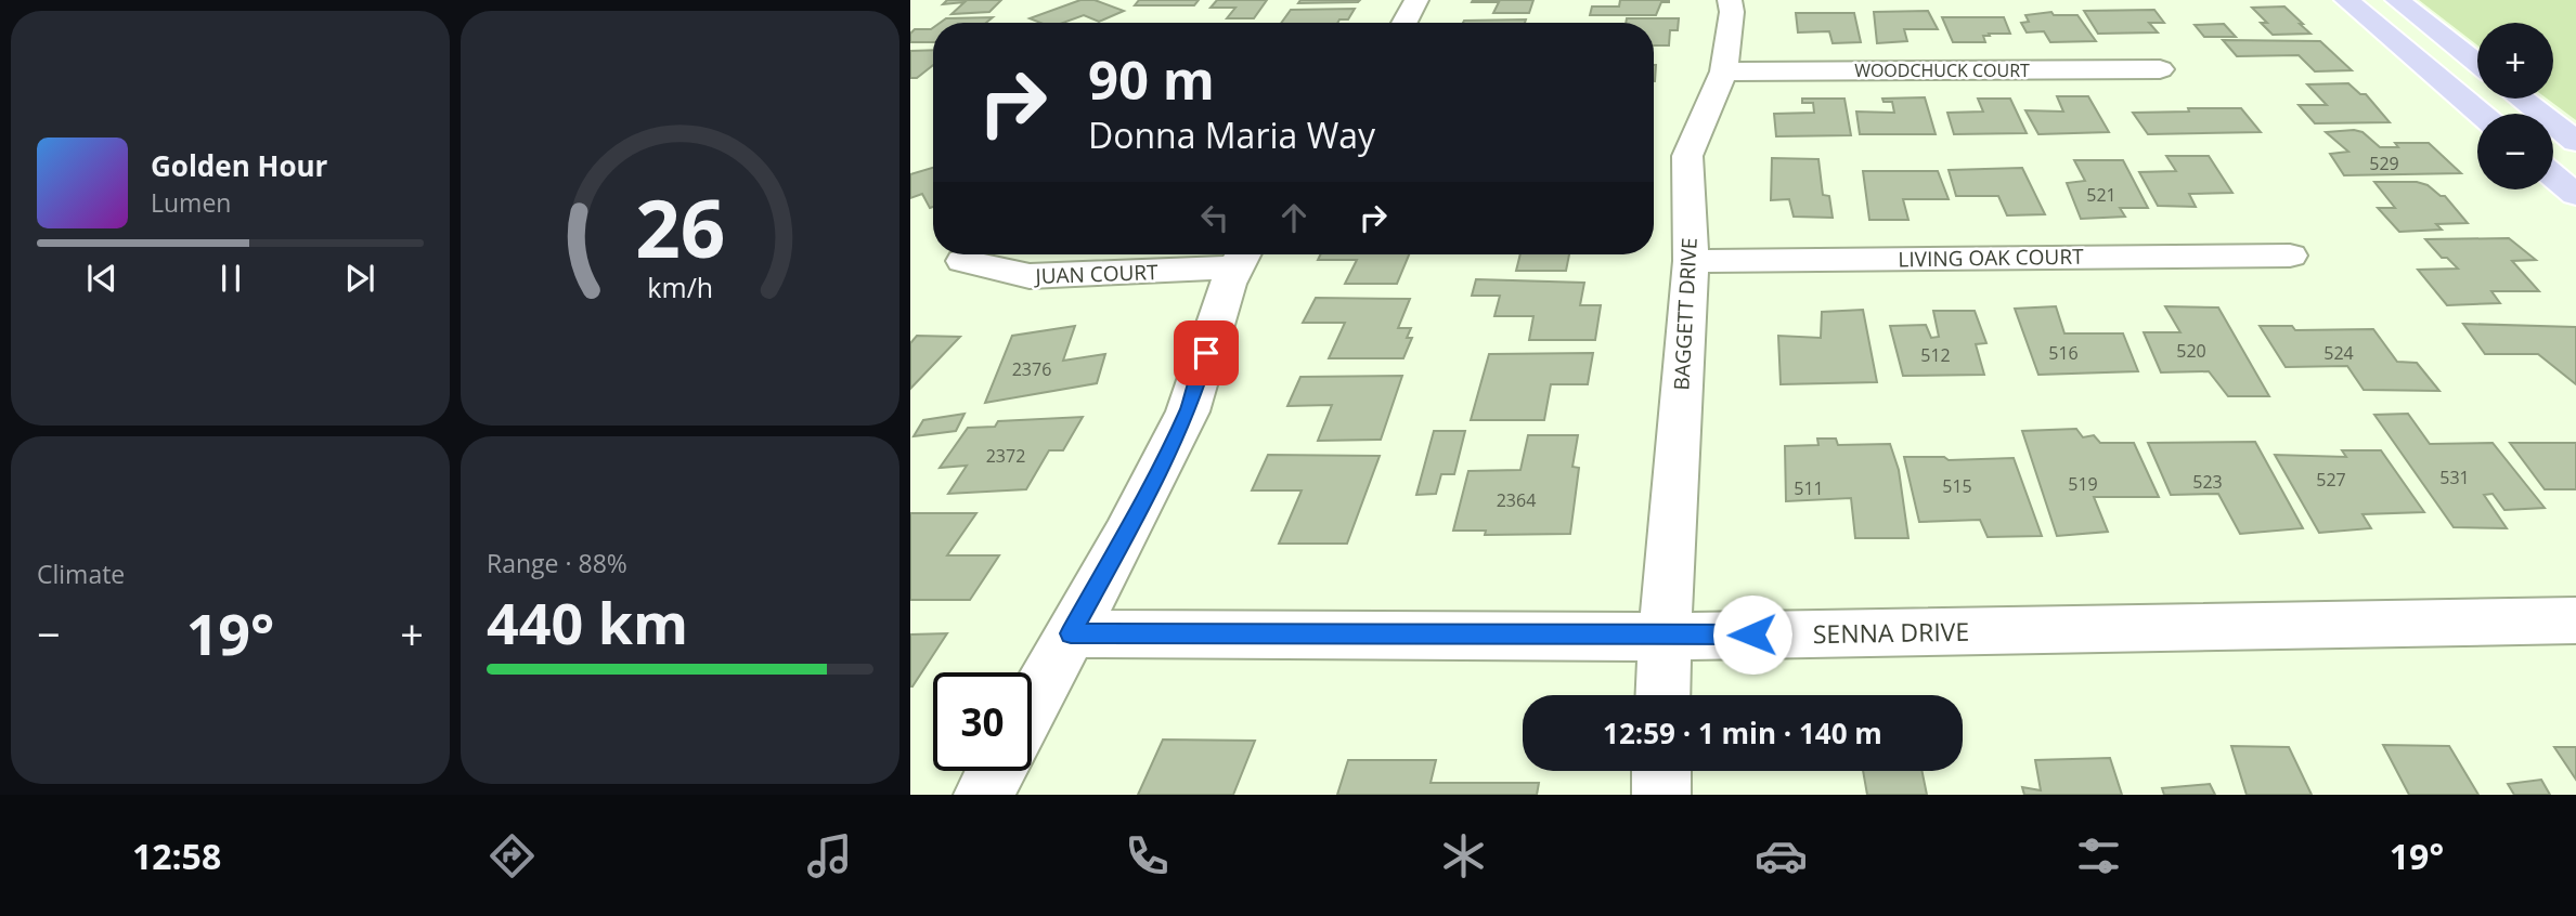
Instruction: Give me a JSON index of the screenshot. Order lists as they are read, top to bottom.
{
  "streets": {
    "street": [
      "WOODCHUCK COURT",
      "LIVING OAK COURT",
      "JUAN COURT",
      "BAGGETT DRIVE",
      "SENNA DRIVE"
    ]
  },
  "crossings": [
    ["WOODCHUCK COURT", "BAGGETT DRIVE"],
    ["LIVING OAK COURT", "BAGGETT DRIVE"],
    ["BAGGETT DRIVE", "SENNA DRIVE"]
  ],
  "house_numbers": [
    "529",
    "521",
    "520",
    "516",
    "524",
    "512",
    "2376",
    "2372",
    "531",
    "527",
    "523",
    "519",
    "515",
    "511",
    "2364"
  ],
  "page": {
    "map_buttons": ["+", "−"],
    "turn": ["90 m", "Donna Maria Way"],
    "song": ["Golden Hour", "Lumen"],
    "tile": [
      "Climate",
      ["Range · 88%", "440 km"]
    ],
    "heat": ["−", "19°", "+"],
    "limit": "30",
    "trip": "12:59 · 1 min · 140 m",
    "tabs": ["12:58", "19°"],
    "gauge": ["26", "km/h"]
  }
}
